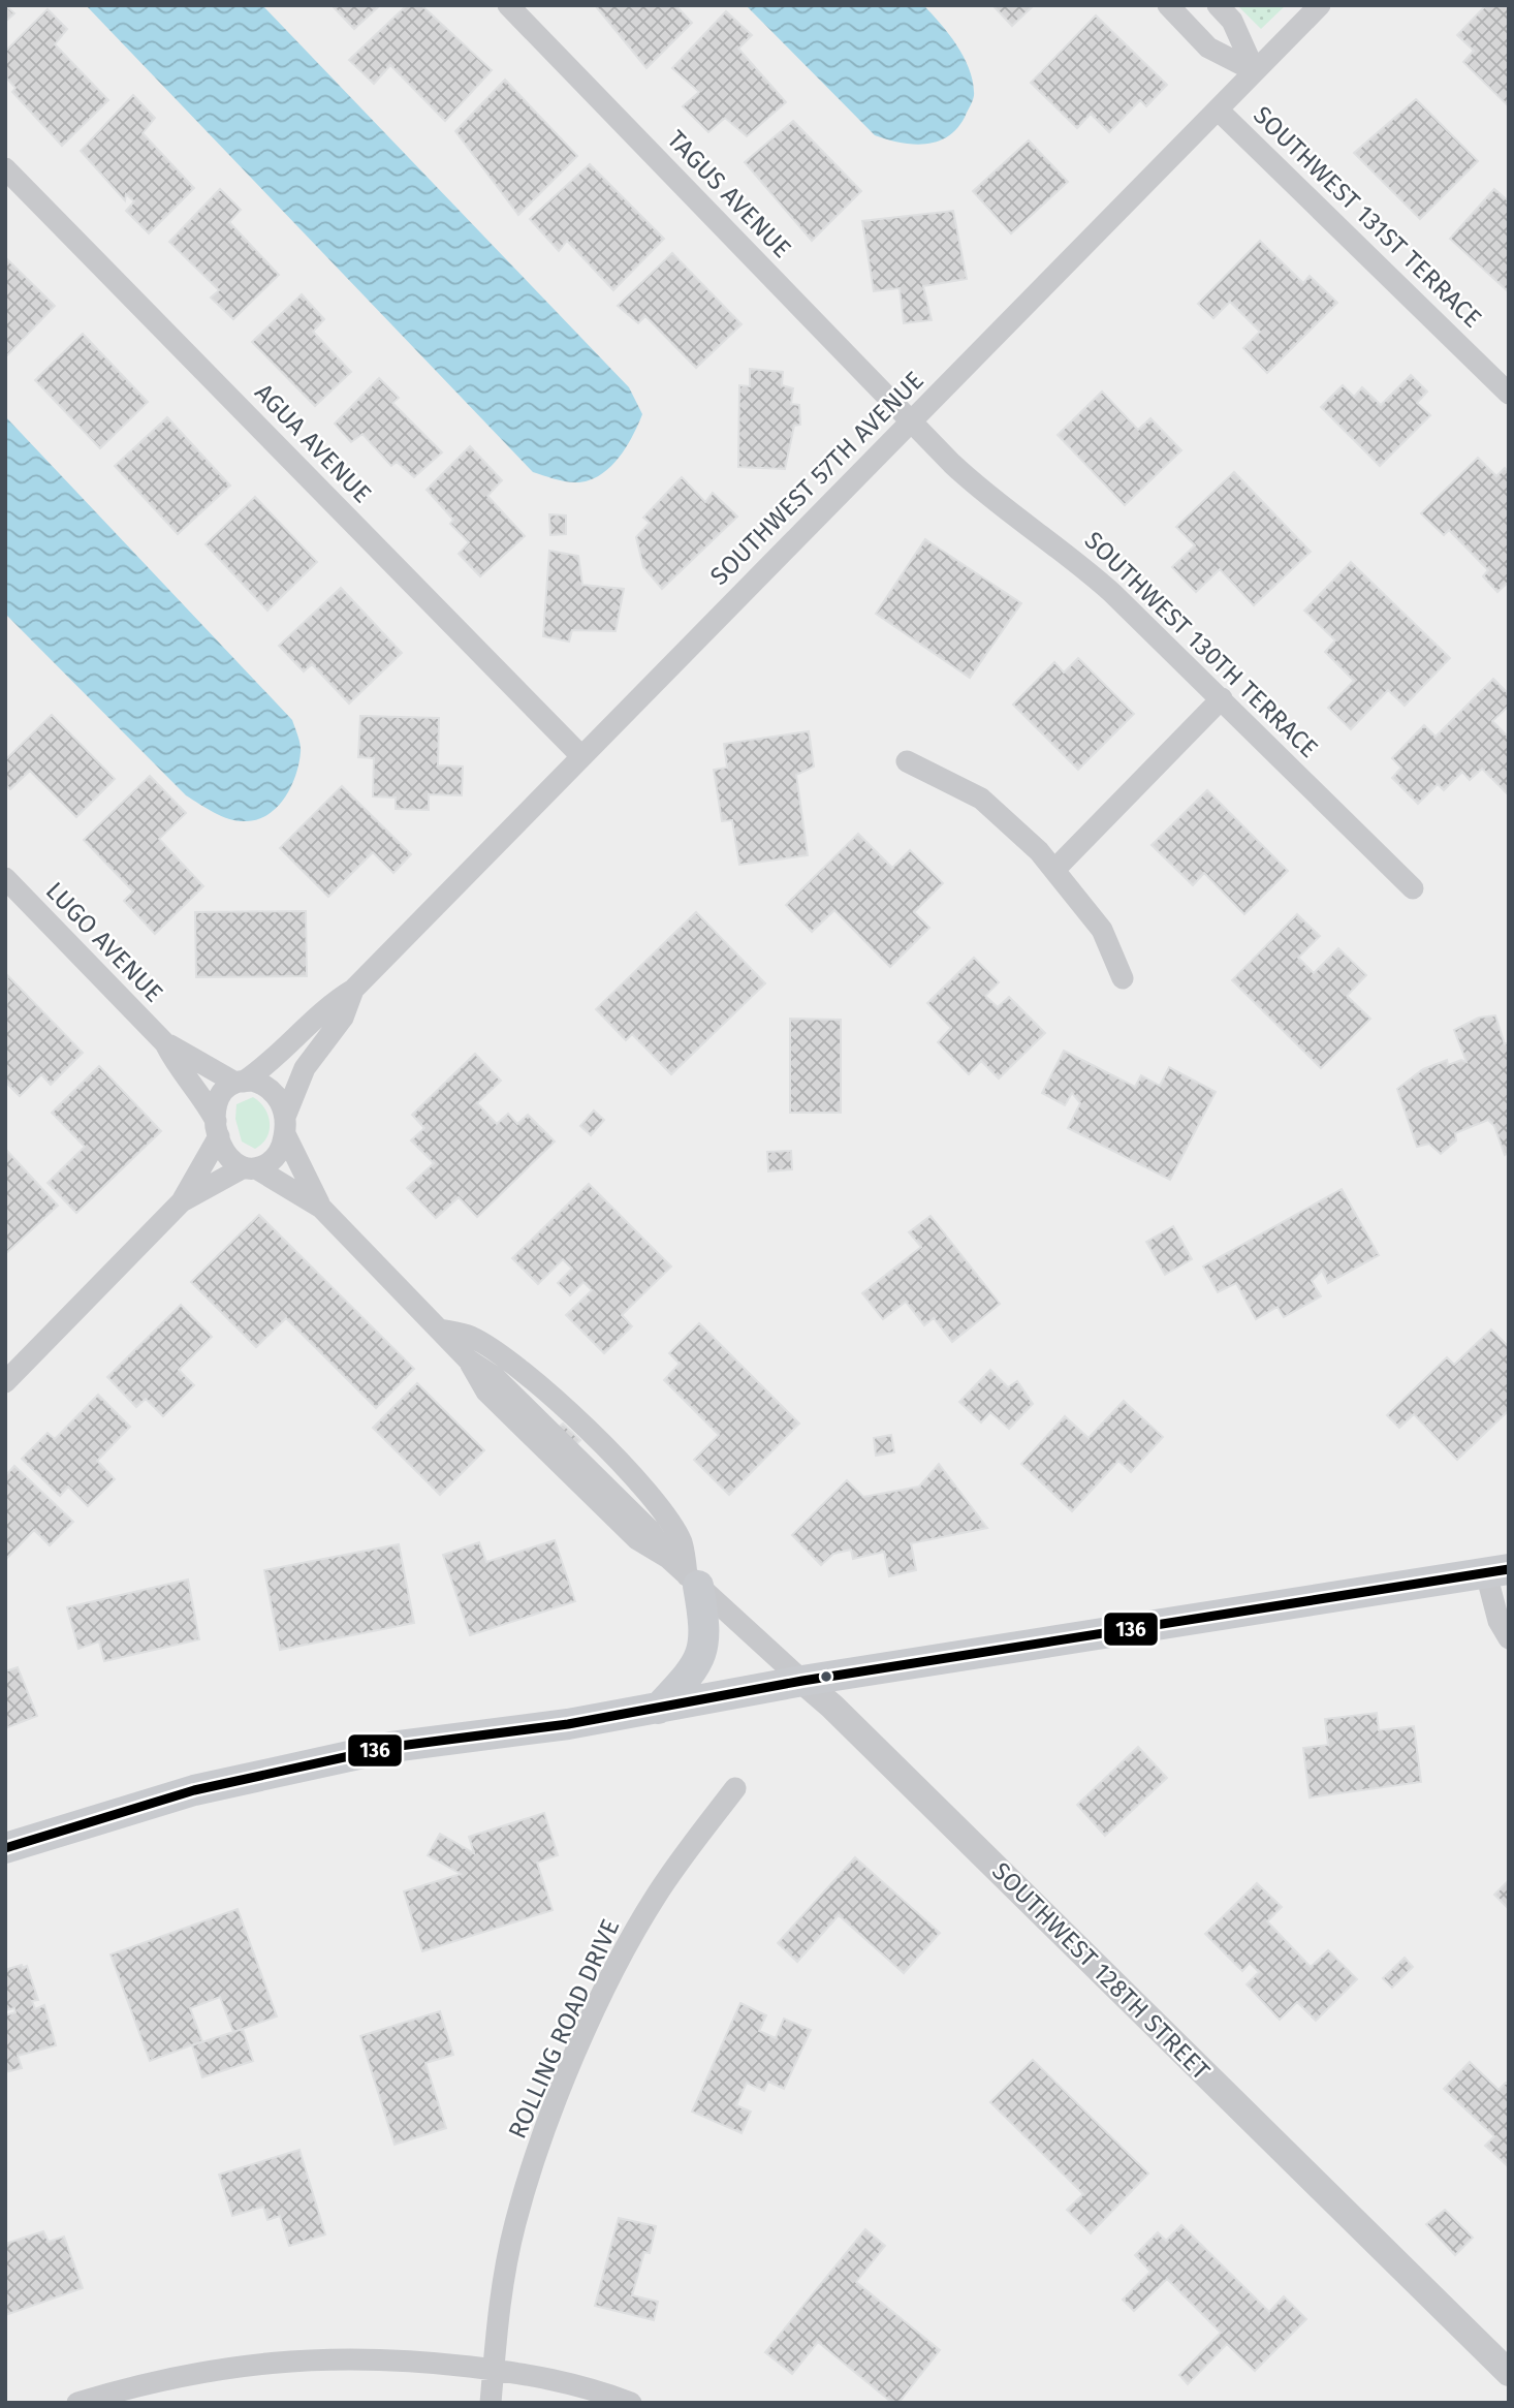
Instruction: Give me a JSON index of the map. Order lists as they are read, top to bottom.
{
  "streets": {
    "street": [
      "TAGUS AVENUE",
      "SOUTHWEST 131ST TERRACE",
      "AGUA AVENUE",
      "SOUTHWEST 57TH AVENUE",
      "SOUTHWEST 130TH TERRACE",
      "LUGO AVENUE",
      "SOUTHWEST 128TH STREET",
      "ROLLING ROAD DRIVE"
    ]
  },
  "crossings": [
    ["TAGUS AVENUE", "SOUTHWEST 57TH AVENUE"],
    ["TAGUS AVENUE", "SOUTHWEST 130TH TERRACE"],
    ["SOUTHWEST 131ST TERRACE", "SOUTHWEST 57TH AVENUE"],
    ["AGUA AVENUE", "SOUTHWEST 57TH AVENUE"],
    ["SOUTHWEST 57TH AVENUE", "SOUTHWEST 130TH TERRACE"],
    ["SOUTHWEST 57TH AVENUE", "SOUTHWEST 128TH STREET"]
  ],
  "lines": ["transit line 136"]
}
